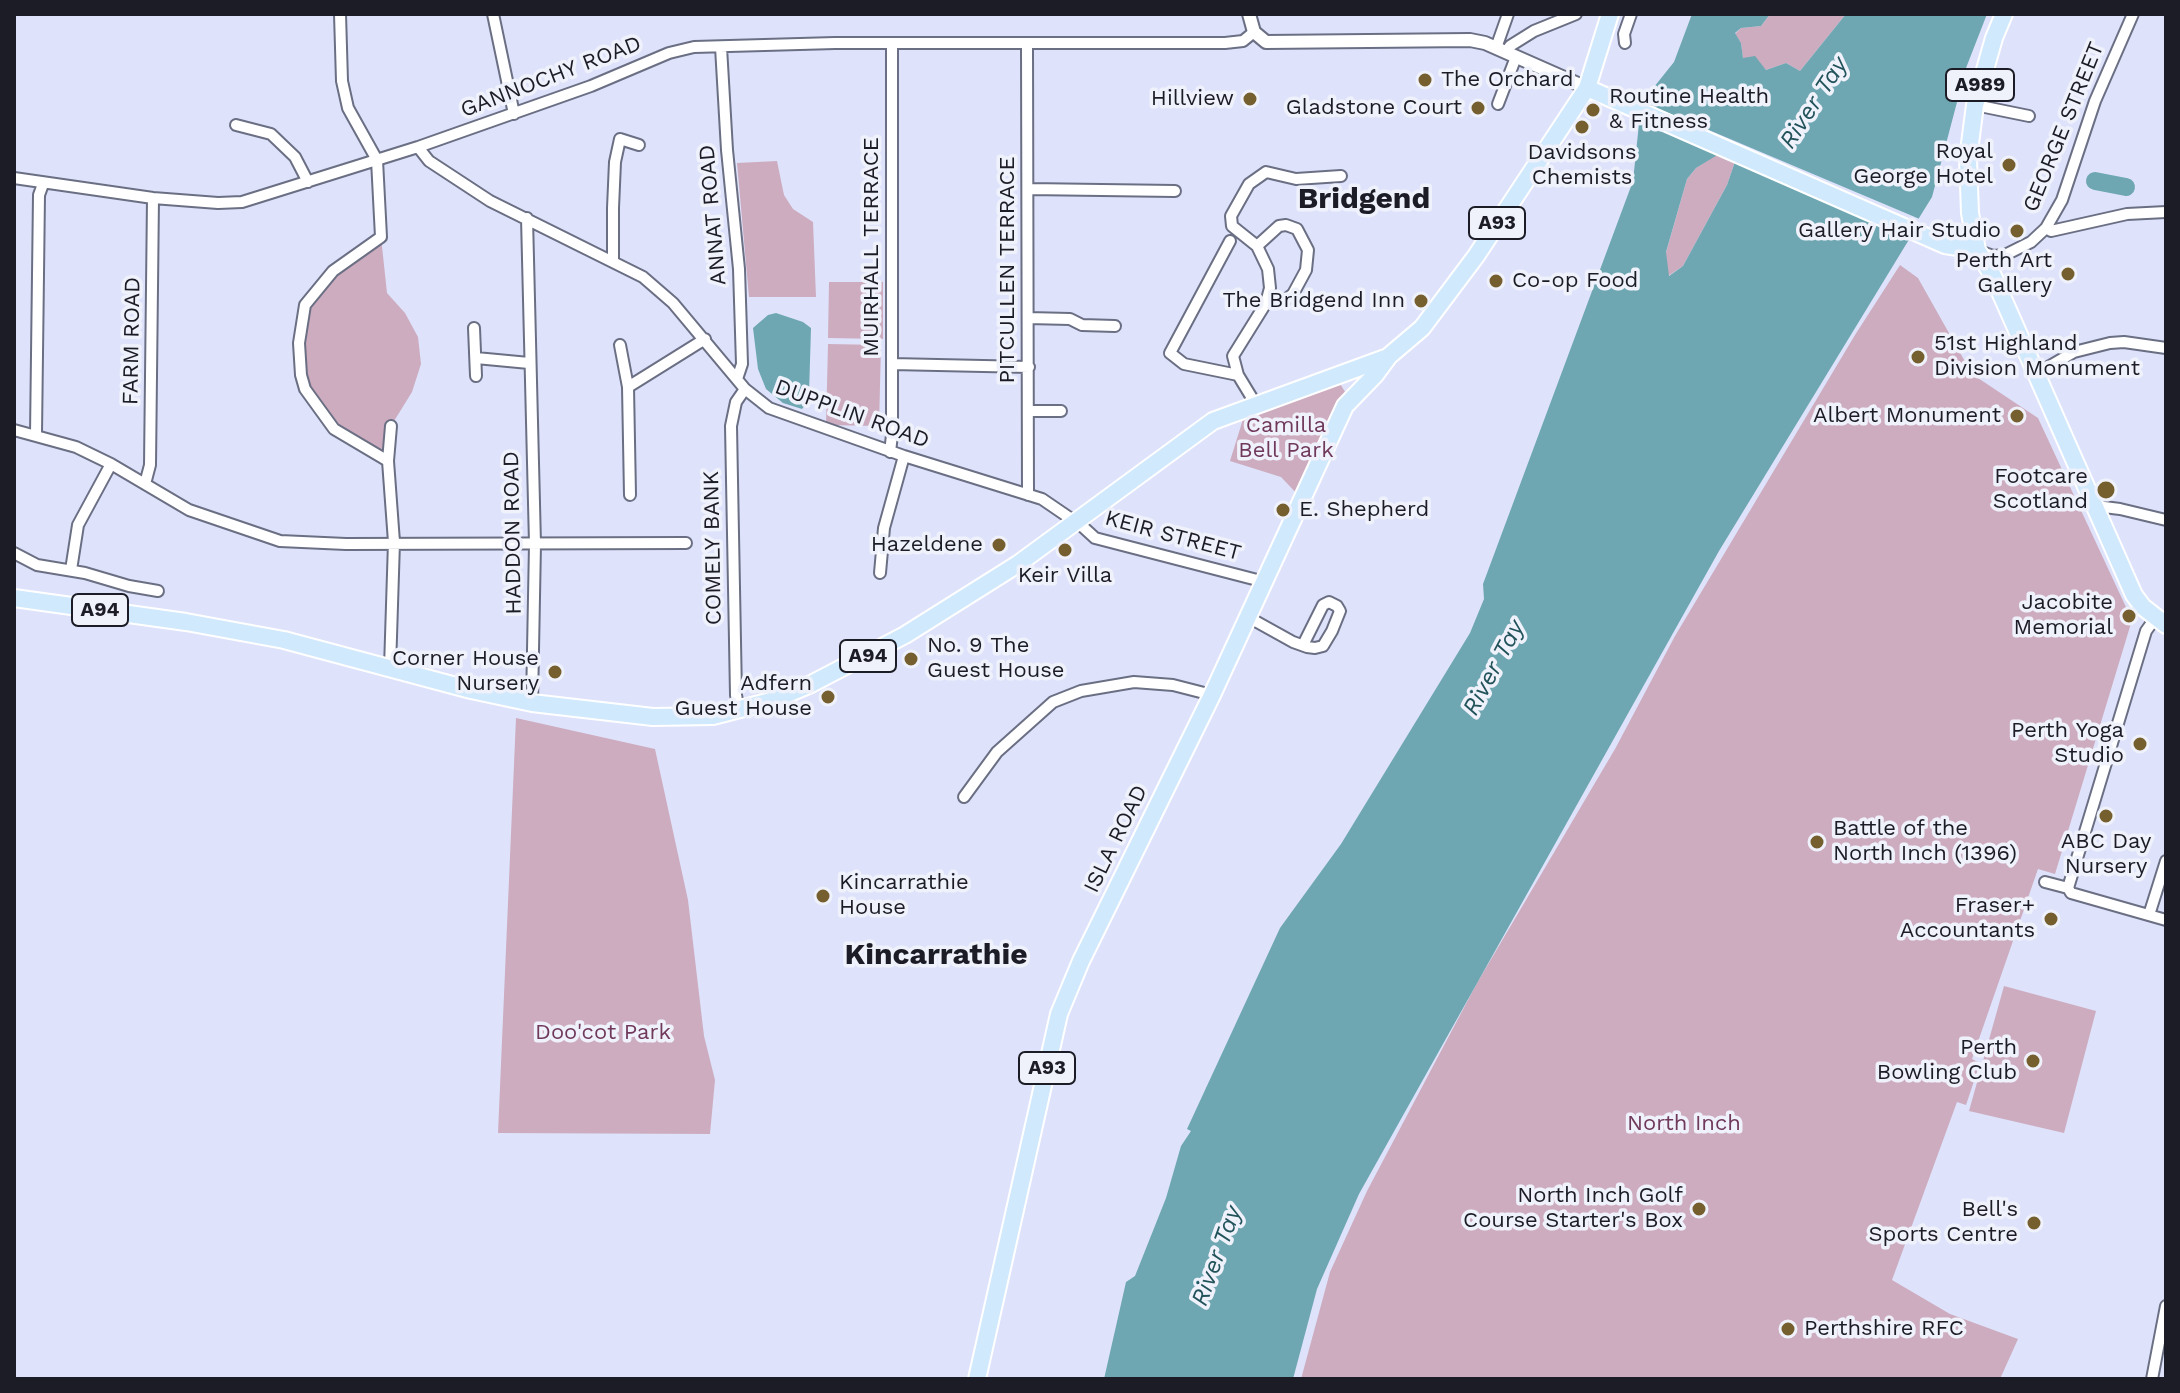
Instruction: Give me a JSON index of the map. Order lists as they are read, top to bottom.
{
  "streets": {
    "main road": [
      "A989",
      "A93",
      "A94",
      "ISLA ROAD"
    ],
    "street": [
      "GANNOCHY ROAD",
      "GEORGE STREET",
      "ANNAT ROAD",
      "MUIRHALL TERRACE",
      "PITCULLEN TERRACE",
      "FARM ROAD",
      "DUPPLIN ROAD",
      "HADDON ROAD",
      "KEIR STREET",
      "COMELY BANK"
    ]
  },
  "crossings": [
    ["GANNOCHY ROAD", "ANNAT ROAD"],
    ["GANNOCHY ROAD", "MUIRHALL TERRACE"],
    ["GANNOCHY ROAD", "PITCULLEN TERRACE"],
    ["GANNOCHY ROAD", "FARM ROAD"],
    ["GANNOCHY ROAD", "DUPPLIN ROAD"],
    ["A989", "GEORGE STREET"],
    ["ANNAT ROAD", "DUPPLIN ROAD"],
    ["A93", "A94"],
    ["A93", "ISLA ROAD"],
    ["MUIRHALL TERRACE", "DUPPLIN ROAD"],
    ["PITCULLEN TERRACE", "DUPPLIN ROAD"],
    ["DUPPLIN ROAD", "HADDON ROAD"],
    ["DUPPLIN ROAD", "KEIR STREET"],
    ["DUPPLIN ROAD", "COMELY BANK"],
    ["DUPPLIN ROAD", "A94"],
    ["HADDON ROAD", "A94"],
    ["KEIR STREET", "A94"],
    ["KEIR STREET", "ISLA ROAD"],
    ["COMELY BANK", "A94"],
    ["A94", "ISLA ROAD"]
  ],
  "districts": ["Bridgend", "Kincarrathie"],
  "water": ["River Tay"],
  "parks": ["Camilla Bell Park", "Doo'cot Park", "North Inch"],
  "places": [
    "The Orchard",
    "Hillview",
    "Gladstone Court",
    "Routine Health & Fitness",
    "Davidsons Chemists",
    "Royal George Hotel",
    "Gallery Hair Studio",
    "Perth Art Gallery",
    "Co-op Food",
    "The Bridgend Inn",
    "51st Highland Division Monument",
    "Albert Monument",
    "Footcare Scotland",
    "E. Shepherd",
    "Hazeldene",
    "Keir Villa",
    "Jacobite Memorial",
    "No. 9 The Guest House",
    "Corner House Nursery",
    "Adfern Guest House",
    "Perth Yoga Studio",
    "ABC Day Nursery",
    "Battle of the North Inch (1396)",
    "Kincarrathie House",
    "Fraser+ Accountants",
    "Perth Bowling Club",
    "North Inch Golf Course Starter's Box",
    "Bell's Sports Centre",
    "Perthshire RFC"
  ]
}
